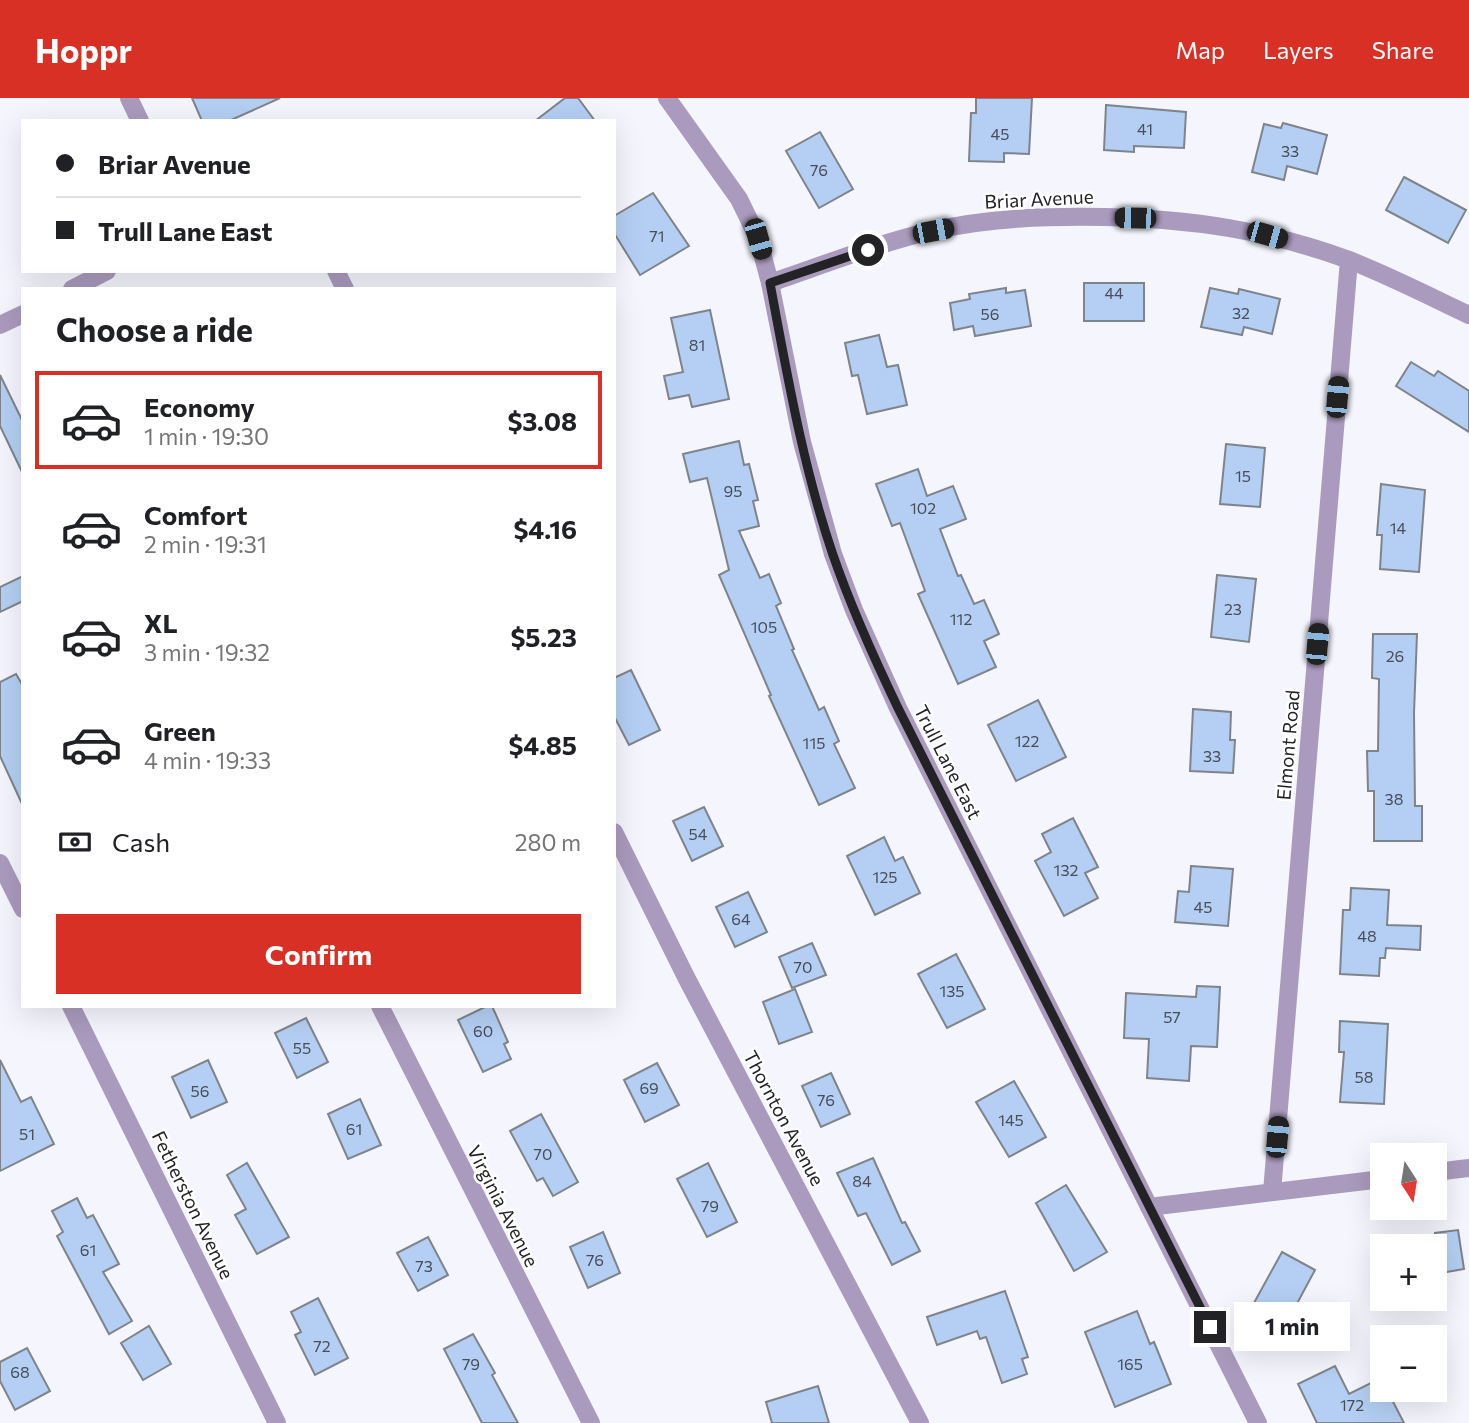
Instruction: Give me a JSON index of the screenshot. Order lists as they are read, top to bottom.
{
  "streets": {
    "street": [
      "Briar Avenue",
      "Elmont Road",
      "Trull Lane East",
      "Thornton Avenue",
      "Fetherston Avenue",
      "Virginia Avenue"
    ]
  },
  "crossings": [
    ["Briar Avenue", "Elmont Road"],
    ["Briar Avenue", "Trull Lane East"]
  ],
  "house_numbers": [
    "41",
    "45",
    "33",
    "76",
    "71",
    "44",
    "32",
    "56",
    "81",
    "15",
    "95",
    "102",
    "14",
    "23",
    "112",
    "105",
    "26",
    "122",
    "115",
    "33",
    "38",
    "54",
    "132",
    "125",
    "45",
    "64",
    "48",
    "70",
    "135",
    "57",
    "60",
    "55",
    "58",
    "69",
    "56",
    "76",
    "145",
    "61",
    "51",
    "70",
    "84",
    "79",
    "61",
    "76",
    "73",
    "72",
    "79",
    "165",
    "68",
    "172"
  ],
  "north": "bottom",
  "page": {
    "header": "Hoppr",
    "nav": ["Map", "Layers", "Share"],
    "banner": ["Briar Avenue", "Trull Lane East"],
    "heading": "Choose a ride",
    "list": [
      {
        "name": "Economy",
        "note": "1 min · 19:30",
        "value": "$3.08"
      },
      {
        "name": "Comfort",
        "note": "2 min · 19:31",
        "value": "$4.16"
      },
      {
        "name": "XL",
        "note": "3 min · 19:32",
        "value": "$5.23"
      },
      {
        "name": "Green",
        "note": "4 min · 19:33",
        "value": "$4.85"
      }
    ],
    "pay": ["Cash", "280 m"],
    "buttons": "Confirm",
    "map_buttons": ["+", "−"],
    "bubble": "1 min"
  }
}
